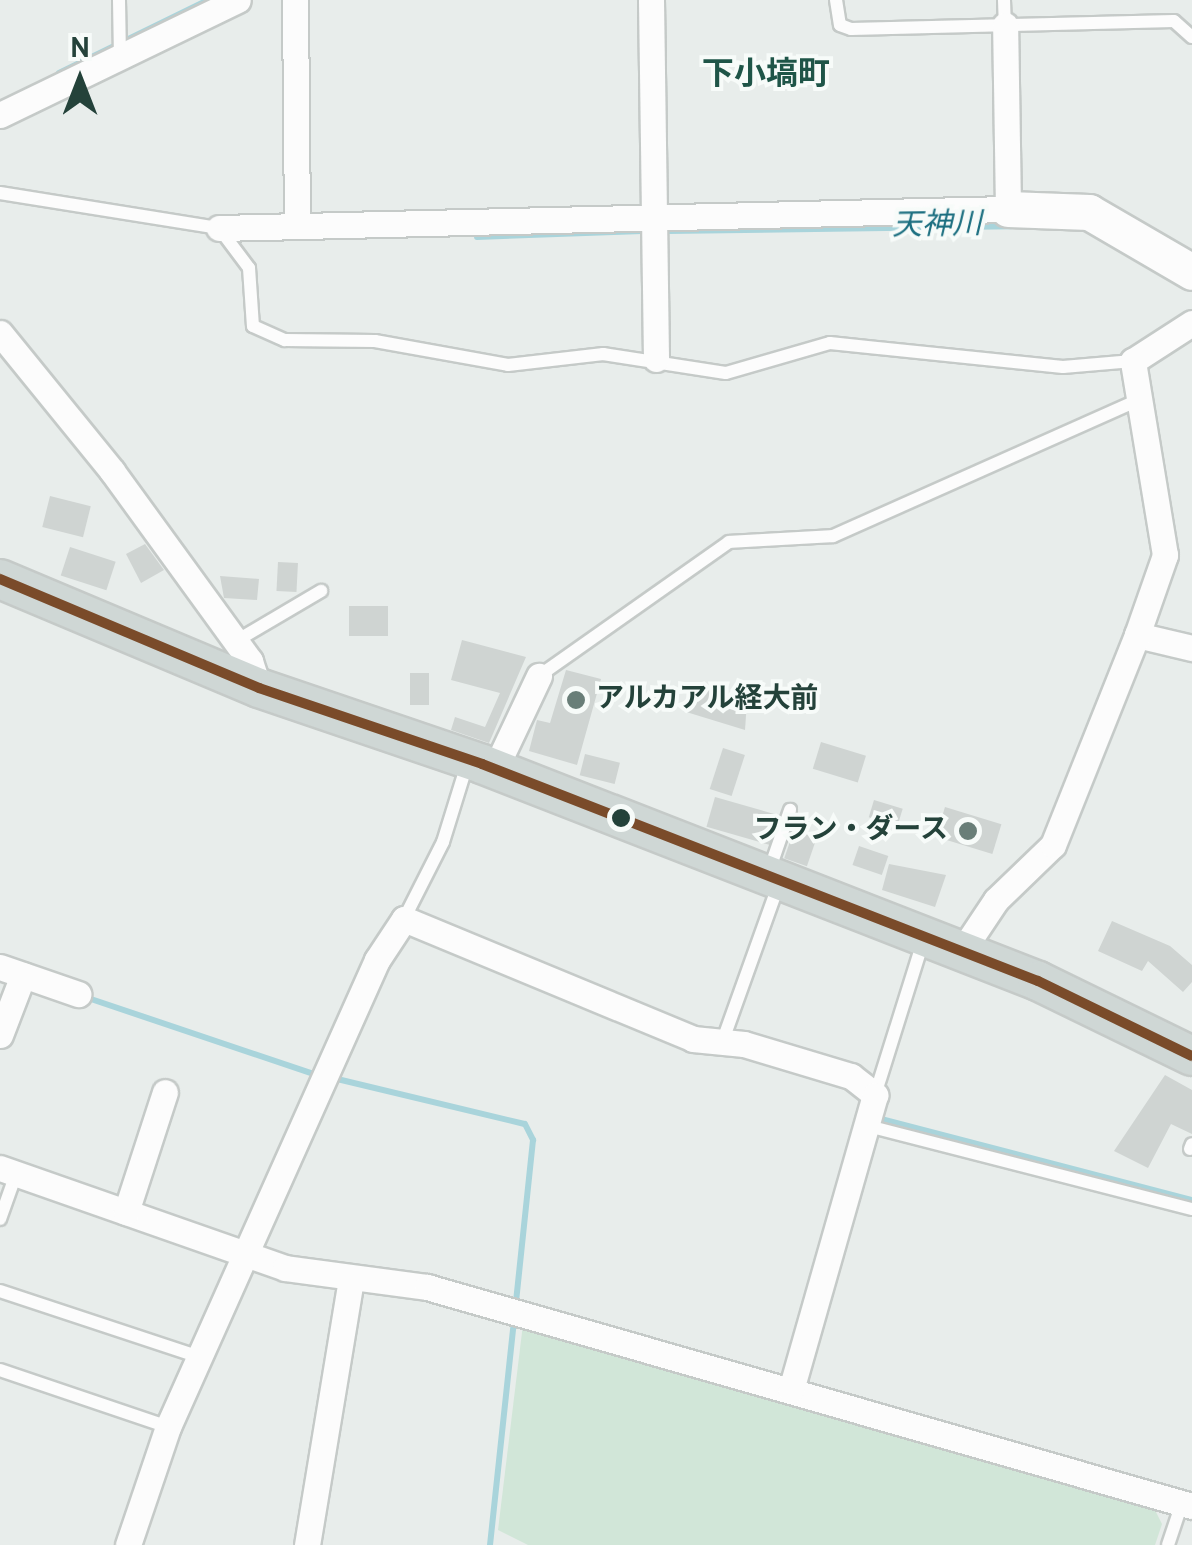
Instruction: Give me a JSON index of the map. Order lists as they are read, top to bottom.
{
  "districts": ["下小塙町"],
  "water": ["天神川"],
  "places": ["アルカアル経大前", "フラン・ダース"],
  "north": "top"
}
